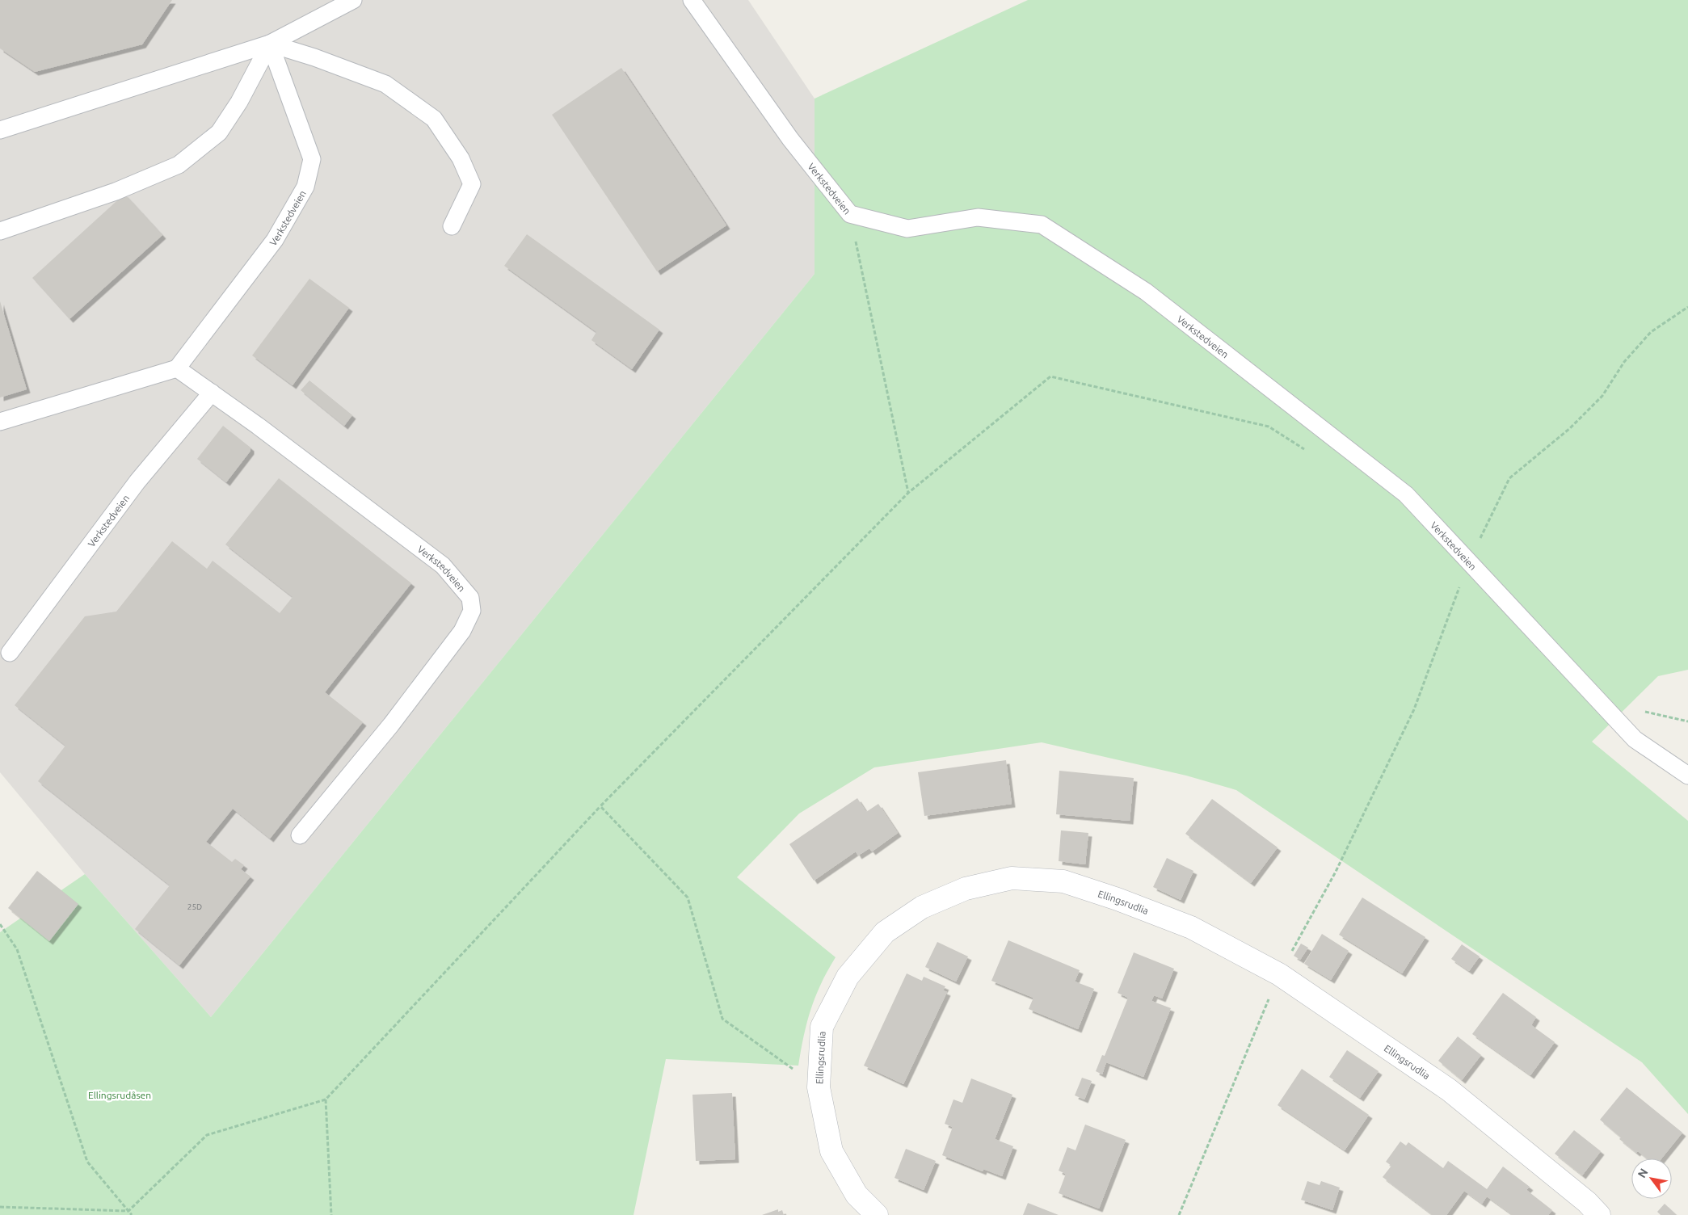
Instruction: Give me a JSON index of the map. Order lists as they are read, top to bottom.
{
  "streets": {
    "street": ["Ellingsrudlia"],
    "lane": ["Verkstedveien"]
  },
  "parks": ["Ellingsrudåsen"],
  "house_numbers": ["25D"],
  "north": "top left"
}
